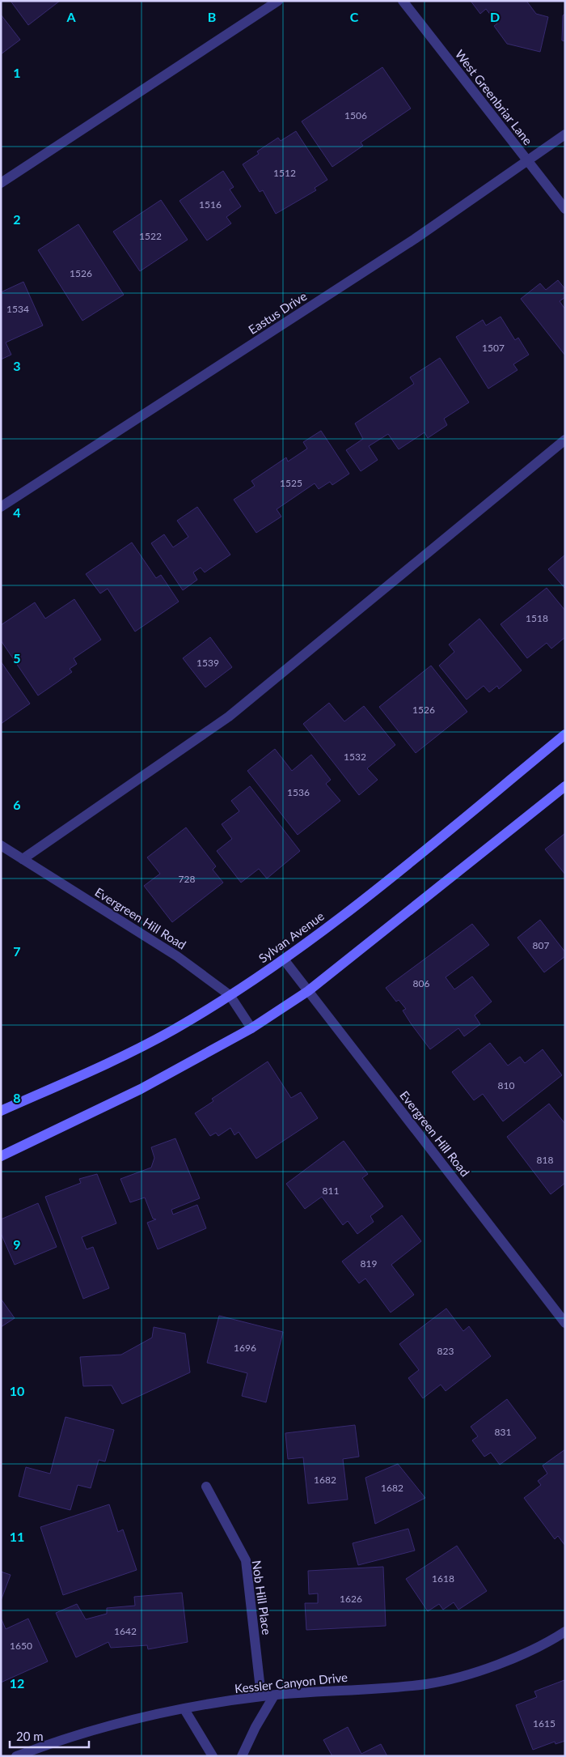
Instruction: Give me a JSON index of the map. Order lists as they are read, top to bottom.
{
  "streets": {
    "main road": ["Sylvan Avenue"],
    "street": [
      "West Greenbriar Lane",
      "Eastus Drive",
      "Evergreen Hill Road",
      "Nob Hill Place",
      "Kessler Canyon Drive"
    ]
  },
  "crossings": [
    ["West Greenbriar Lane", "Eastus Drive"],
    ["Evergreen Hill Road", "Sylvan Avenue"],
    ["Nob Hill Place", "Kessler Canyon Drive"]
  ],
  "house_numbers": [
    "1506",
    "1512",
    "1516",
    "1522",
    "1526",
    "1534",
    "1507",
    "1525",
    "1518",
    "1539",
    "1526",
    "1532",
    "1536",
    "728",
    "807",
    "806",
    "810",
    "818",
    "811",
    "819",
    "1696",
    "823",
    "831",
    "1682",
    "1682",
    "1618",
    "1626",
    "1642",
    "1650",
    "1615"
  ],
  "scale_bar": "20 m",
  "grid": {
    "columns": [
      "A",
      "B",
      "C",
      "D"
    ],
    "rows": [
      "1",
      "2",
      "3",
      "4",
      "5",
      "6",
      "7",
      "8",
      "9",
      "10",
      "11",
      "12"
    ]
  }
}
